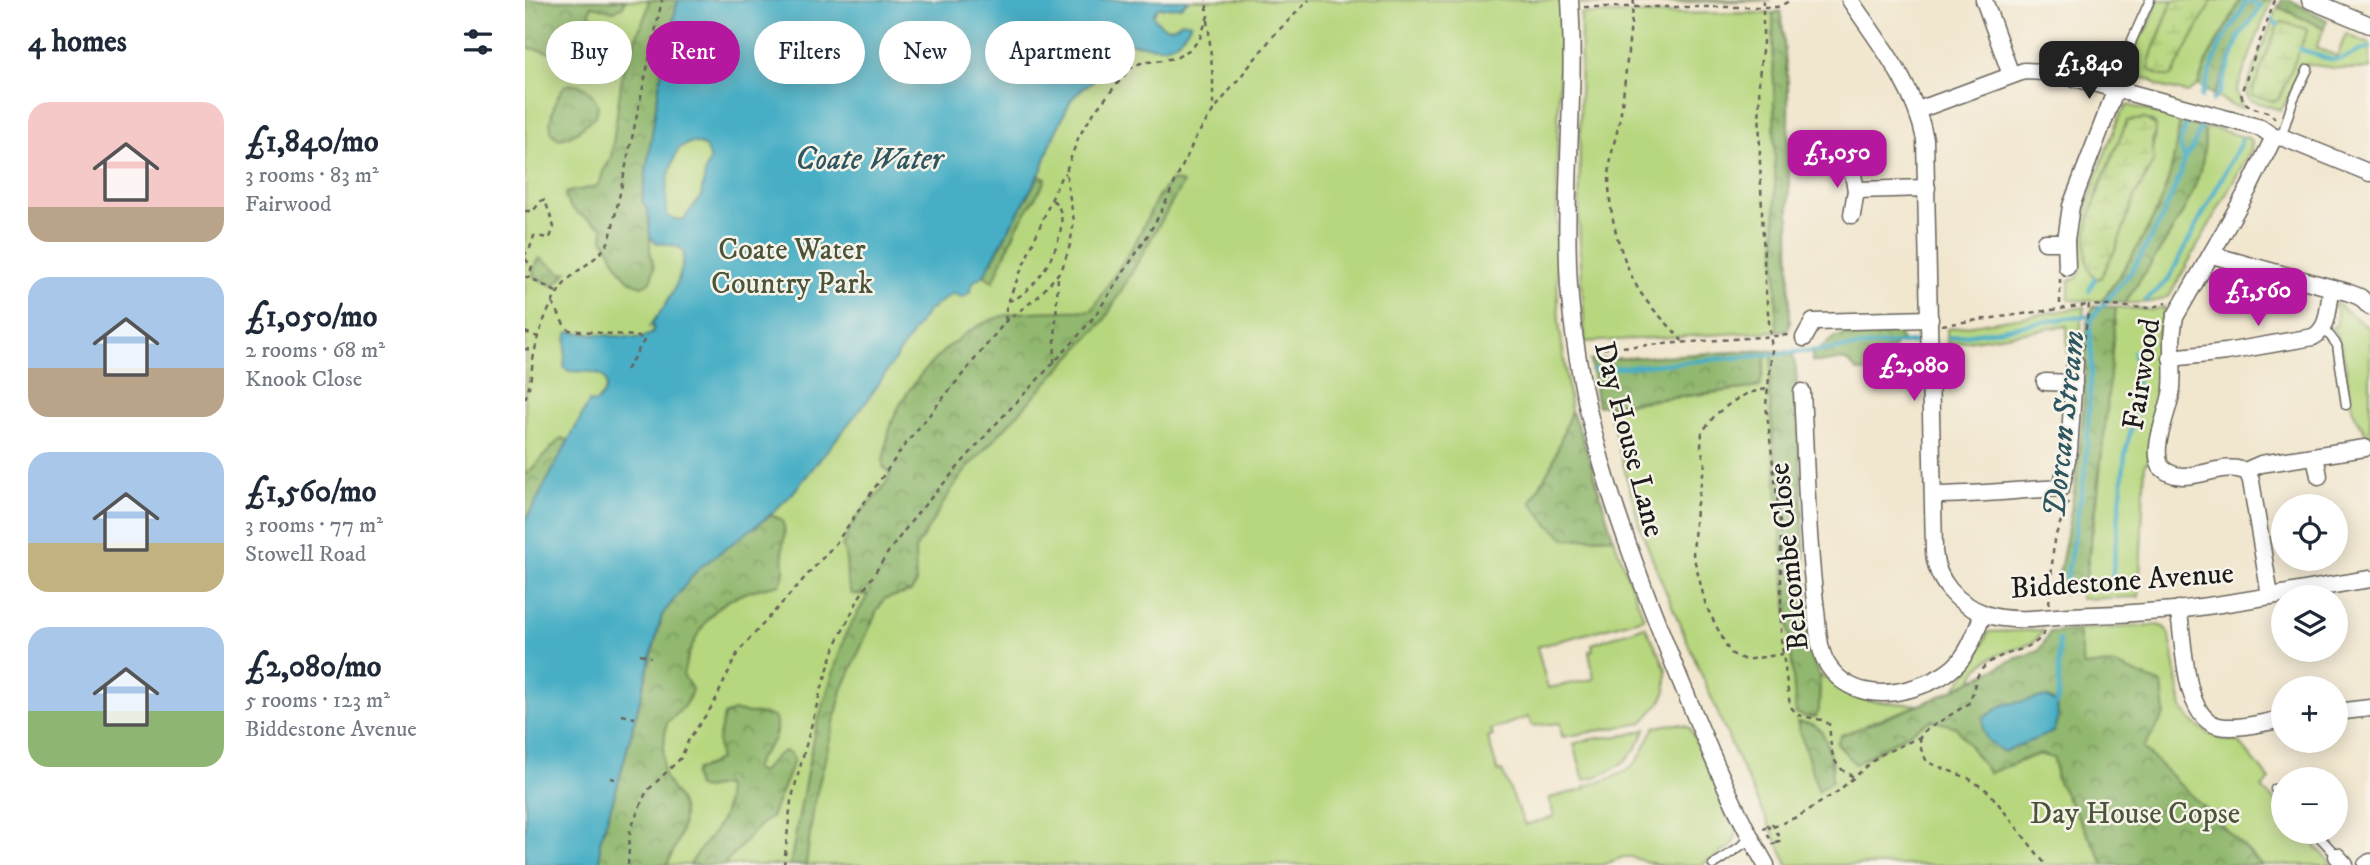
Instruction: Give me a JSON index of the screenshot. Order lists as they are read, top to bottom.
{
  "streets": {
    "street": [
      "Fairwood",
      "Day House Lane",
      "Belcombe Close",
      "Biddestone Avenue"
    ]
  },
  "crossings": [
    ["Belcombe Close", "Biddestone Avenue"]
  ],
  "water": ["Coate Water", "Dorcan Stream"],
  "parks": ["Coate Water Country Park", "Day House Copse"],
  "page": {
    "heading": "4 homes",
    "chip": [
      "Buy",
      "Rent",
      "Filters",
      "New",
      "Apartment"
    ],
    "price": [
      "£1,840",
      "£1,050",
      "£1,560",
      "£2,080"
    ],
    "list": [
      {
        "name": "£1,840/mo",
        "note": "3 rooms · 83 m² · Fairwood"
      },
      {
        "name": "£1,050/mo",
        "note": "2 rooms · 68 m² · Knook Close"
      },
      {
        "name": "£1,560/mo",
        "note": "3 rooms · 77 m² · Stowell Road"
      },
      {
        "name": "£2,080/mo",
        "note": "5 rooms · 123 m² · Biddestone Avenue"
      }
    ],
    "map_buttons": ["+", "−"]
  }
}
